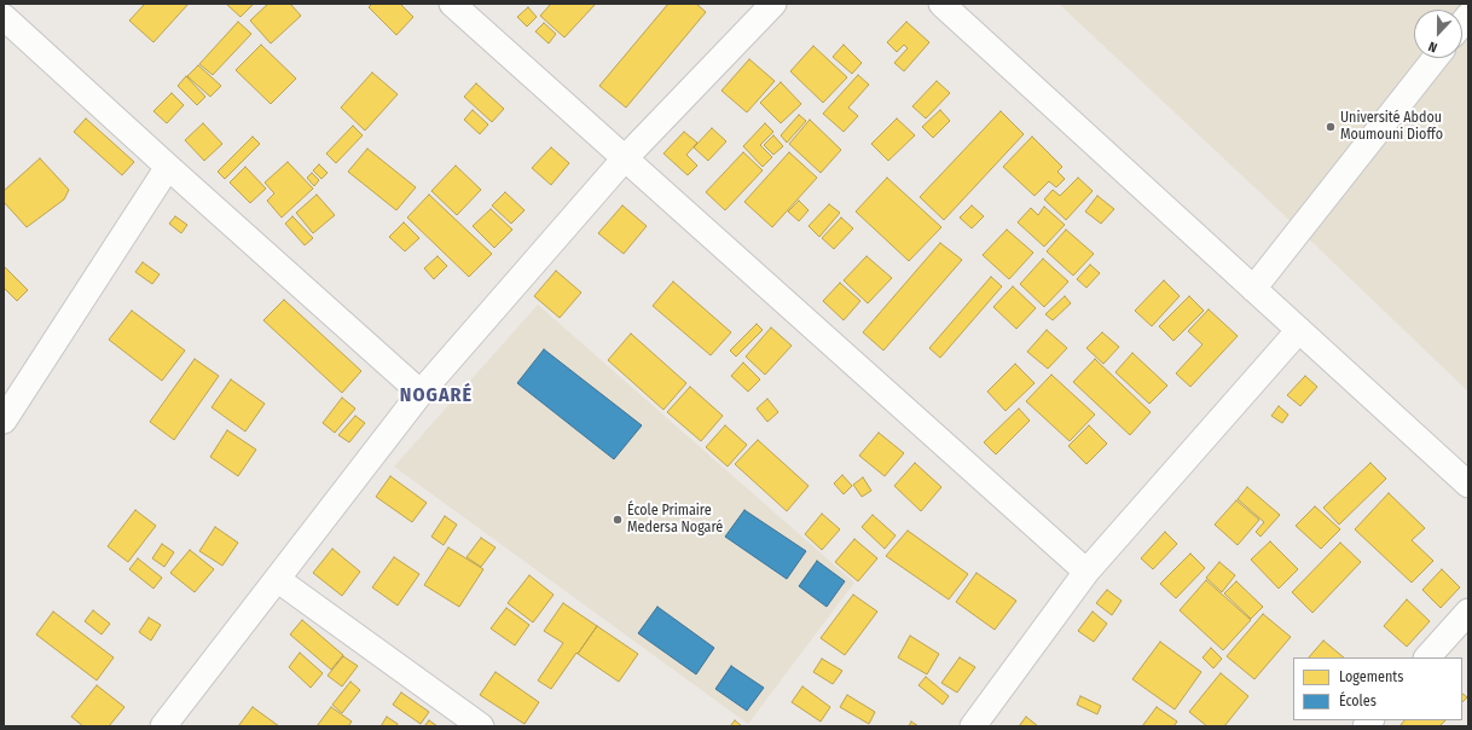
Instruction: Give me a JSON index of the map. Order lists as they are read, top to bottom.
{
  "districts": ["NOGARÉ"],
  "places": ["Université Abdou Moumouni Dioffo", "École Primaire Medersa Nogaré"],
  "legend": ["Logements", "Écoles"],
  "north": "bottom"
}
